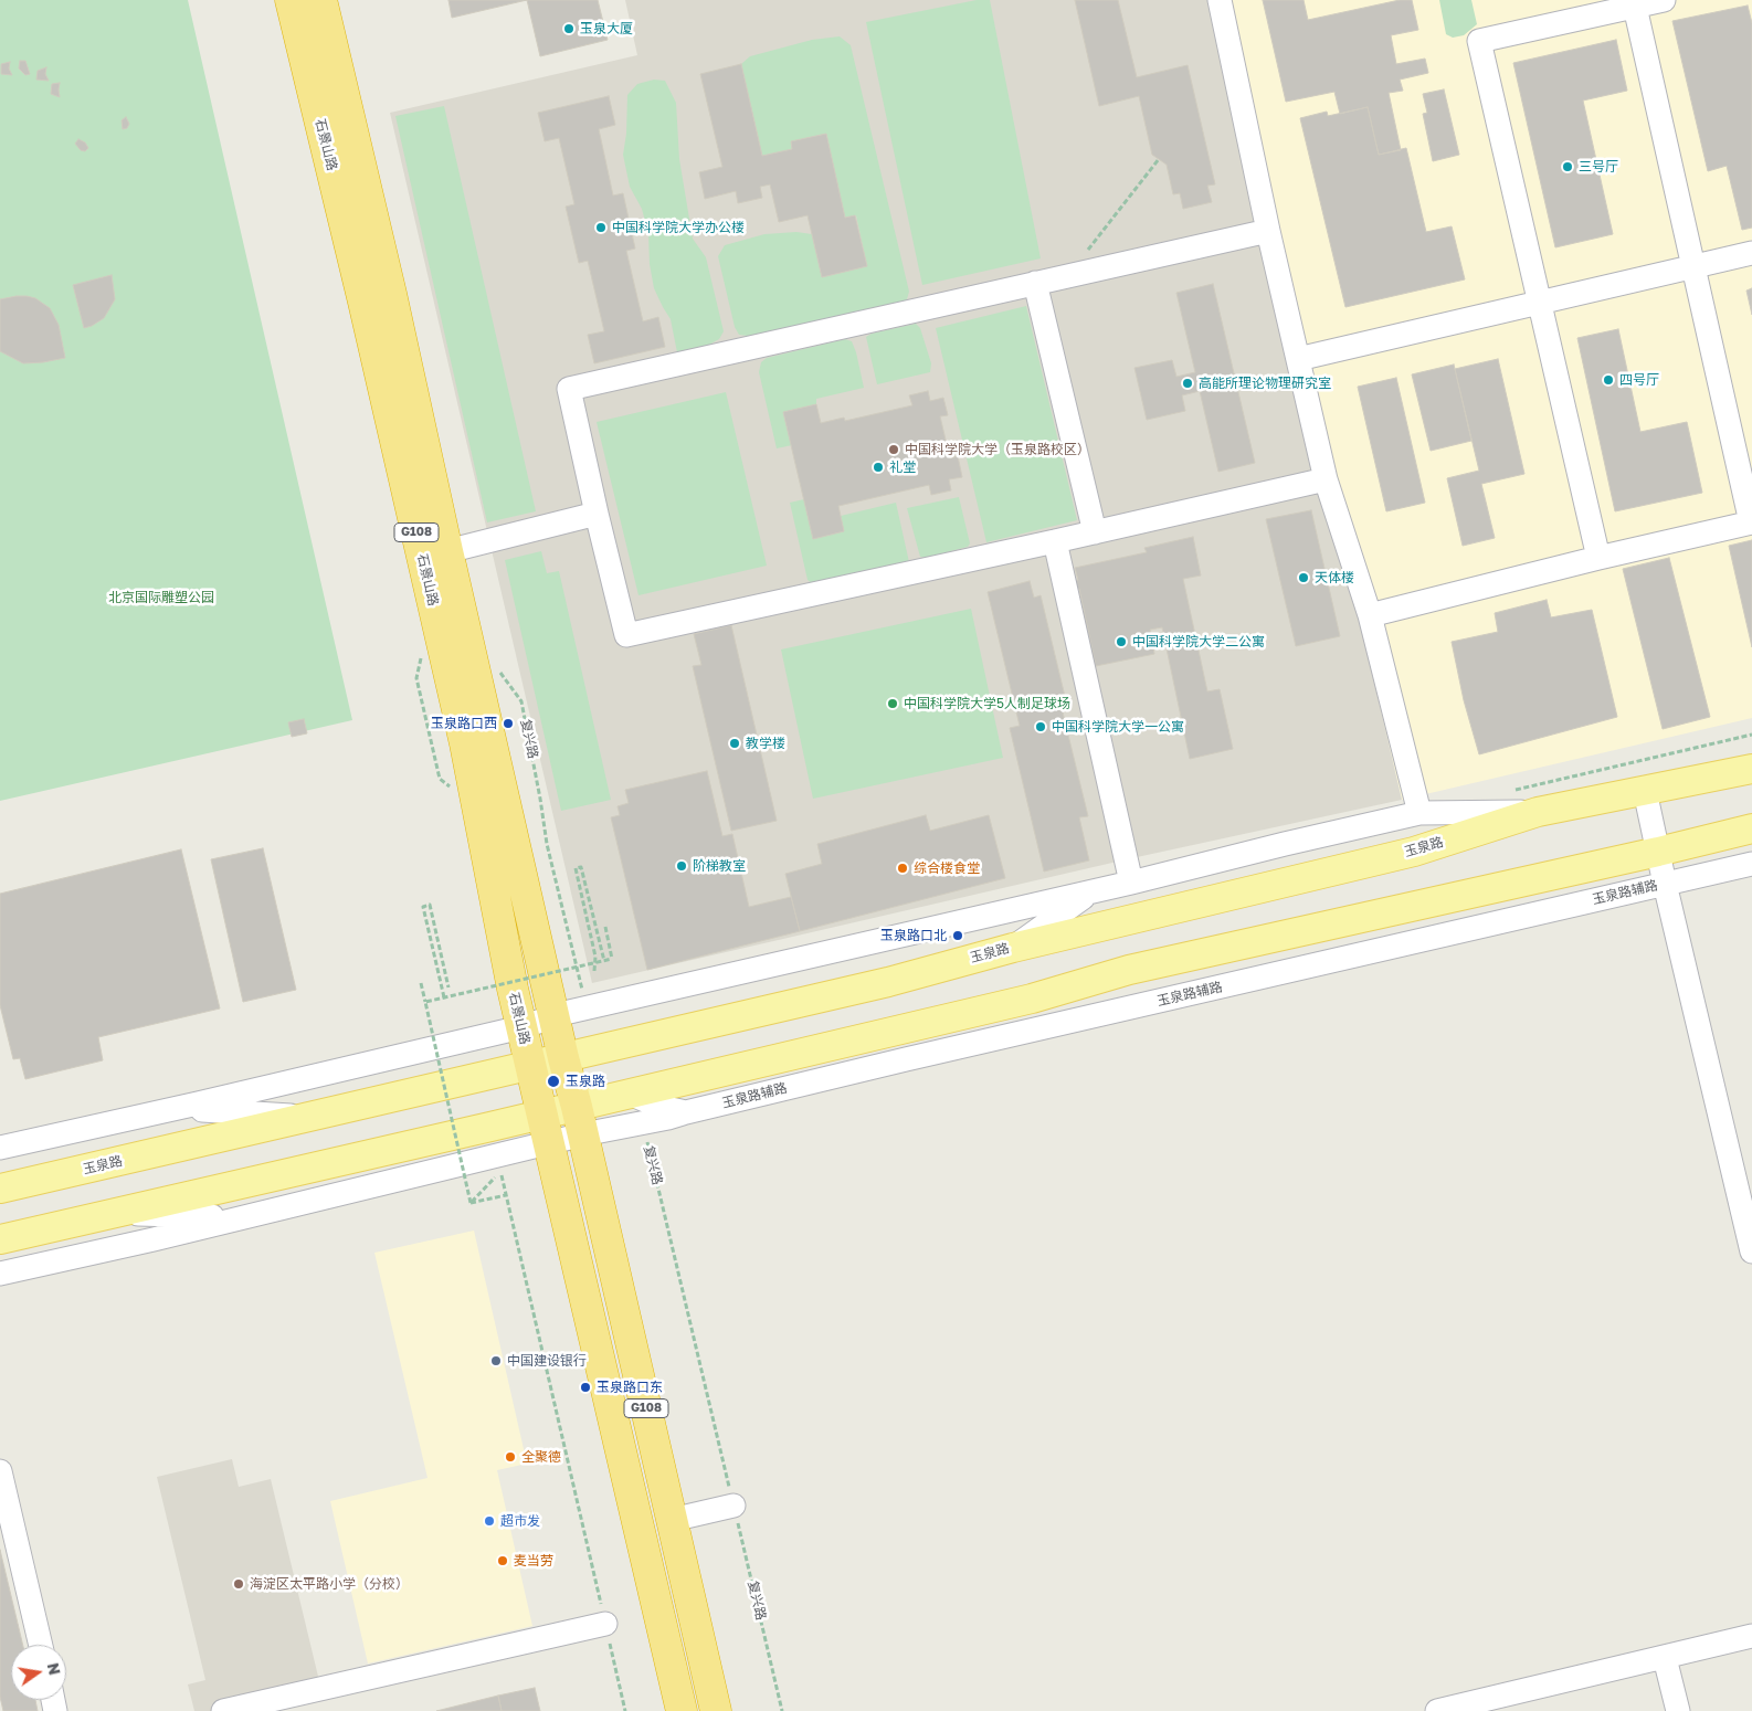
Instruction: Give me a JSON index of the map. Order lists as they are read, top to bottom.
{
  "streets": {
    "highway": ["石景山路", "G108"],
    "main road": ["玉泉路"],
    "street": ["玉泉路辅路"],
    "path": ["复兴路"]
  },
  "crossings": [
    ["石景山路", "G108"],
    ["石景山路", "玉泉路"],
    ["G108", "玉泉路"]
  ],
  "parks": ["北京国际雕塑公园"],
  "places": [
    "玉泉大厦",
    "三号厅",
    "中国科学院大学办公楼",
    "四号厅",
    "高能所理论物理研究室",
    "中国科学院大学（玉泉路校区）",
    "礼堂",
    "天体楼",
    "中国科学院大学二公寓",
    "中国科学院大学5人制足球场",
    "玉泉路口西",
    "中国科学院大学一公寓",
    "教学楼",
    "阶梯教室",
    "综合楼食堂",
    "玉泉路口北",
    "玉泉路",
    "中国建设银行",
    "玉泉路口东",
    "全聚德",
    "超市发",
    "麦当劳",
    "海淀区太平路小学（分校）"
  ],
  "north": "right"
}
